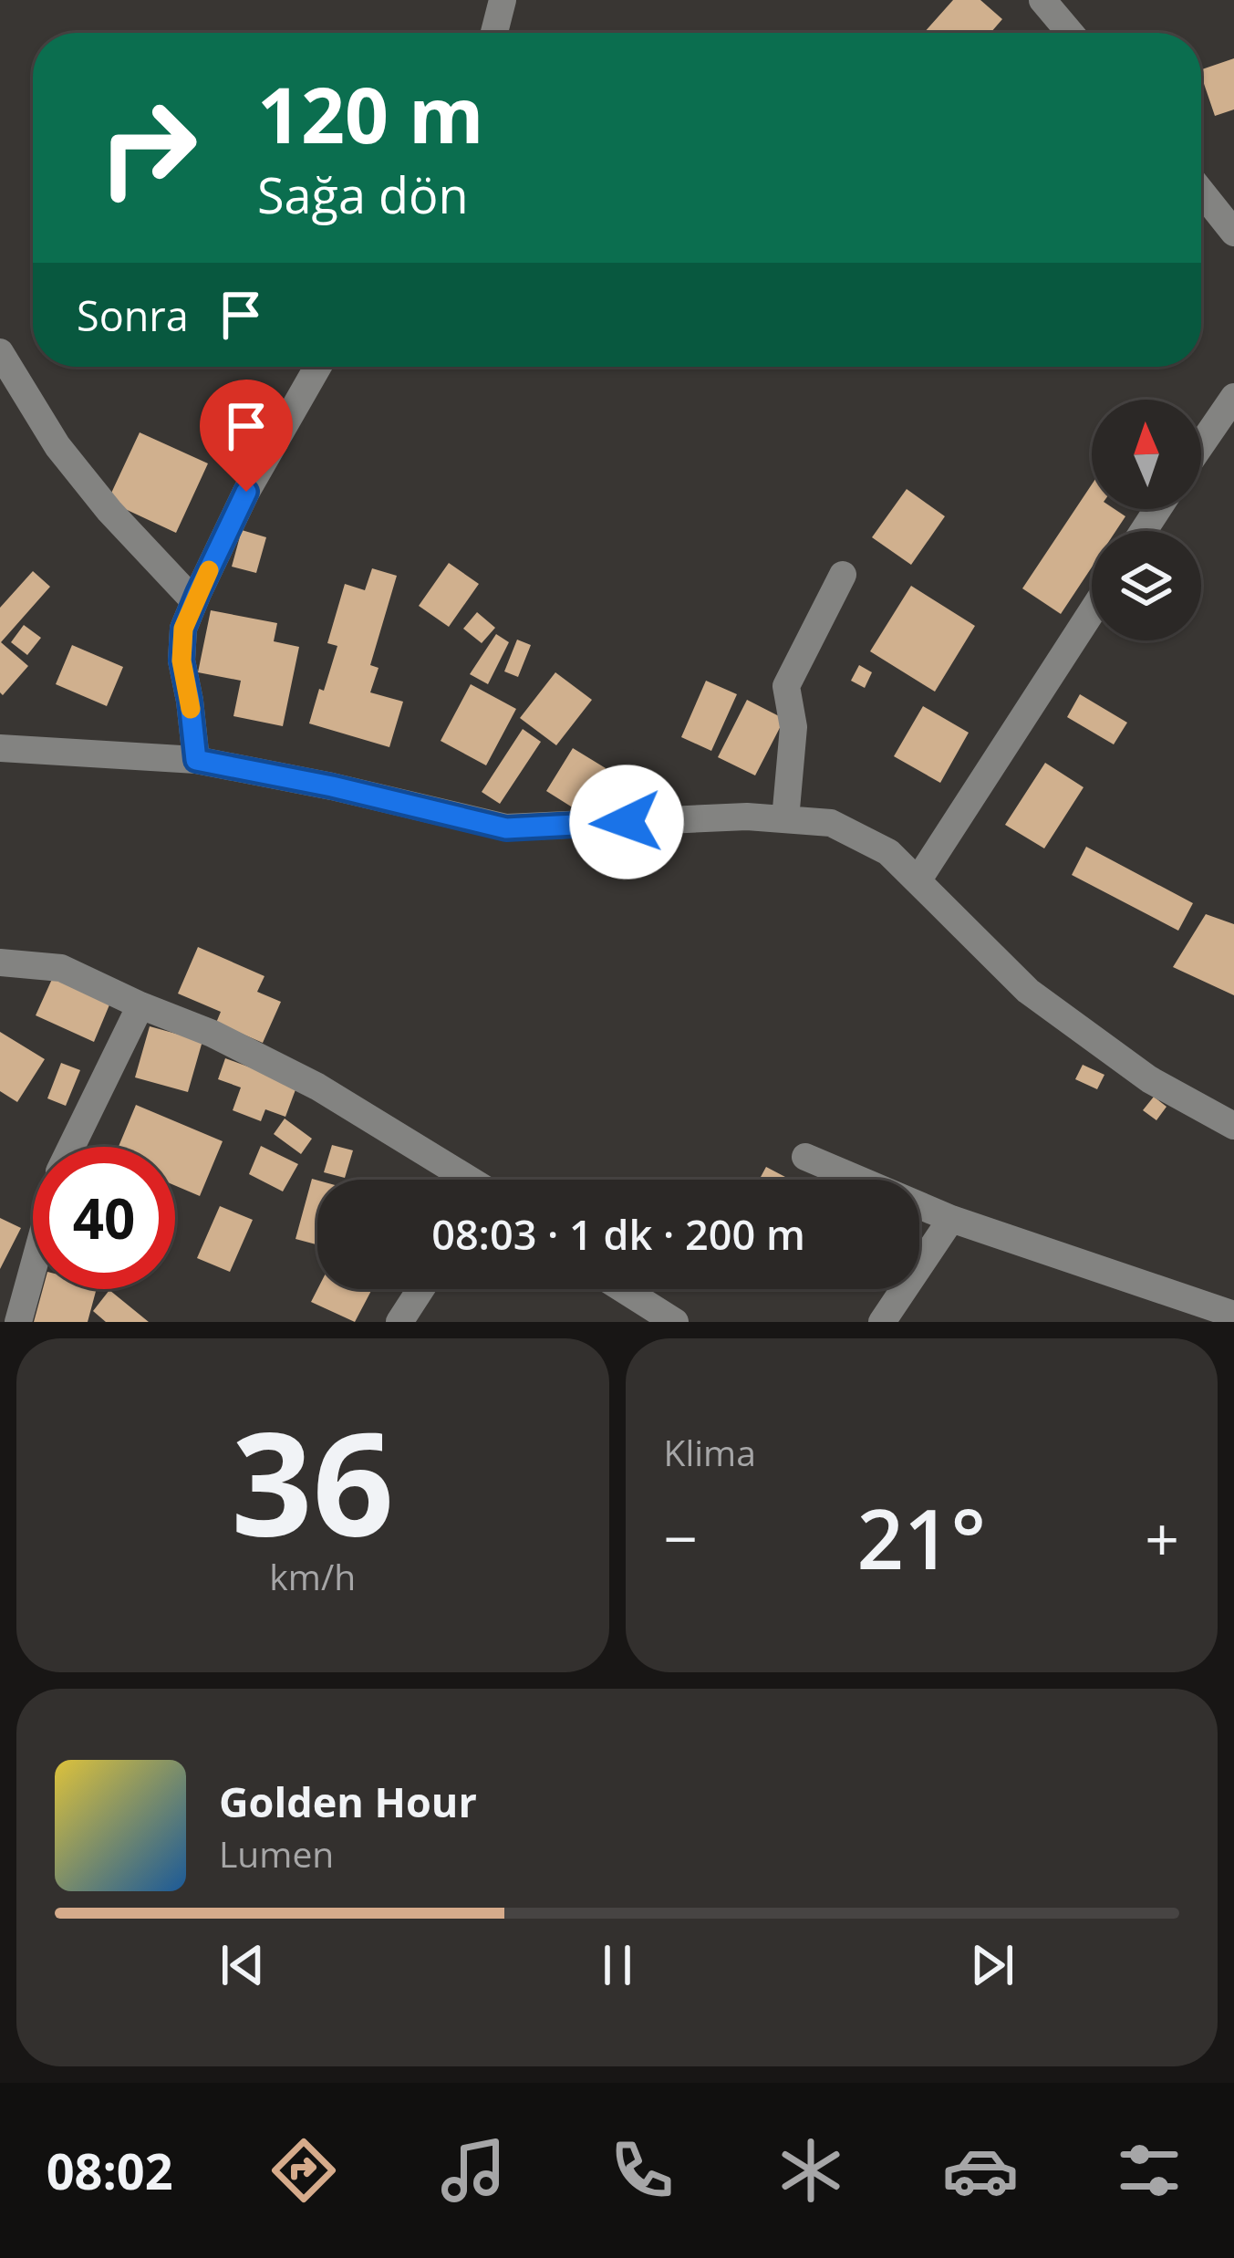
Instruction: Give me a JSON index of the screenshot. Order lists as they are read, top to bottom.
{
  "north": "top",
  "page": {
    "turn": ["120 m", "Sağa dön"],
    "then": "Sonra",
    "limit": "40",
    "trip": "08:03 · 1 dk · 200 m",
    "tile": [
      ["36", "km/h"],
      "Klima"
    ],
    "heat": ["−", "21°", "+"],
    "song": ["Golden Hour", "Lumen"],
    "tabs": "08:02"
  }
}
